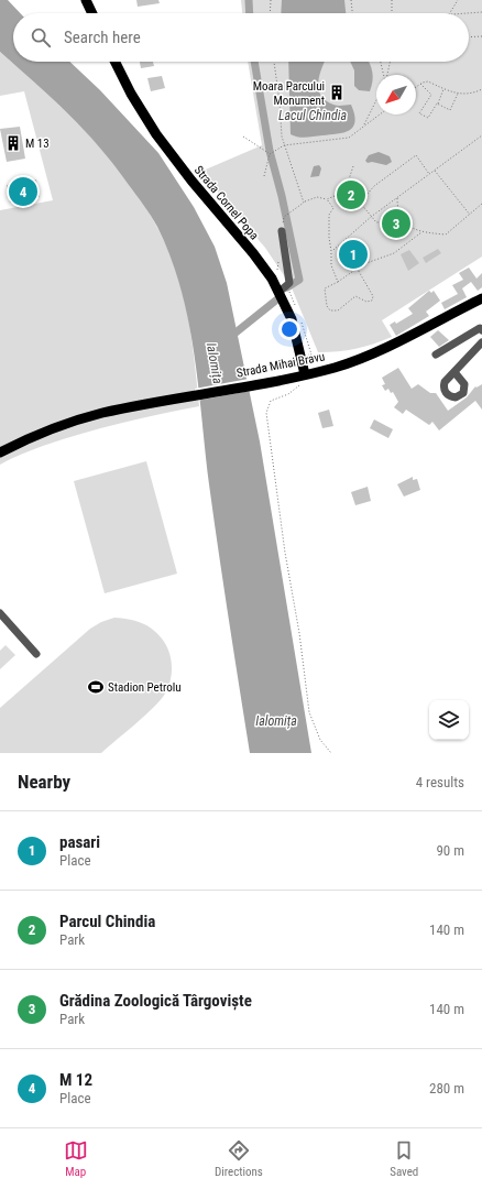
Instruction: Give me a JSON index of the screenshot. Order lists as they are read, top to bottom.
{
  "streets": {
    "main road": ["Strada Cornel Popa", "Strada Mihai Bravu"]
  },
  "crossings": [
    ["Strada Cornel Popa", "Strada Mihai Bravu"]
  ],
  "water": ["Lacul Chindia", "Ialomița"],
  "places": {
    "building": ["Moara Parcului Monument", "M 13"],
    "sports": ["Stadion Petrolu"]
  },
  "north": "bottom left",
  "page": {
    "search": "Search here",
    "pins": [
      "4",
      "2",
      "3",
      "1"
    ],
    "heading": ["Nearby", "4 results"],
    "list": [
      {
        "mark": "1",
        "name": "pasari",
        "note": "Place",
        "value": "90 m"
      },
      {
        "mark": "2",
        "name": "Parcul Chindia",
        "note": "Park",
        "value": "140 m"
      },
      {
        "mark": "3",
        "name": "Grădina Zoologică Târgoviște",
        "note": "Park",
        "value": "140 m"
      },
      {
        "mark": "4",
        "name": "M 12",
        "note": "Place",
        "value": "280 m"
      }
    ],
    "nav": ["Map", "Directions", "Saved"]
  }
}
